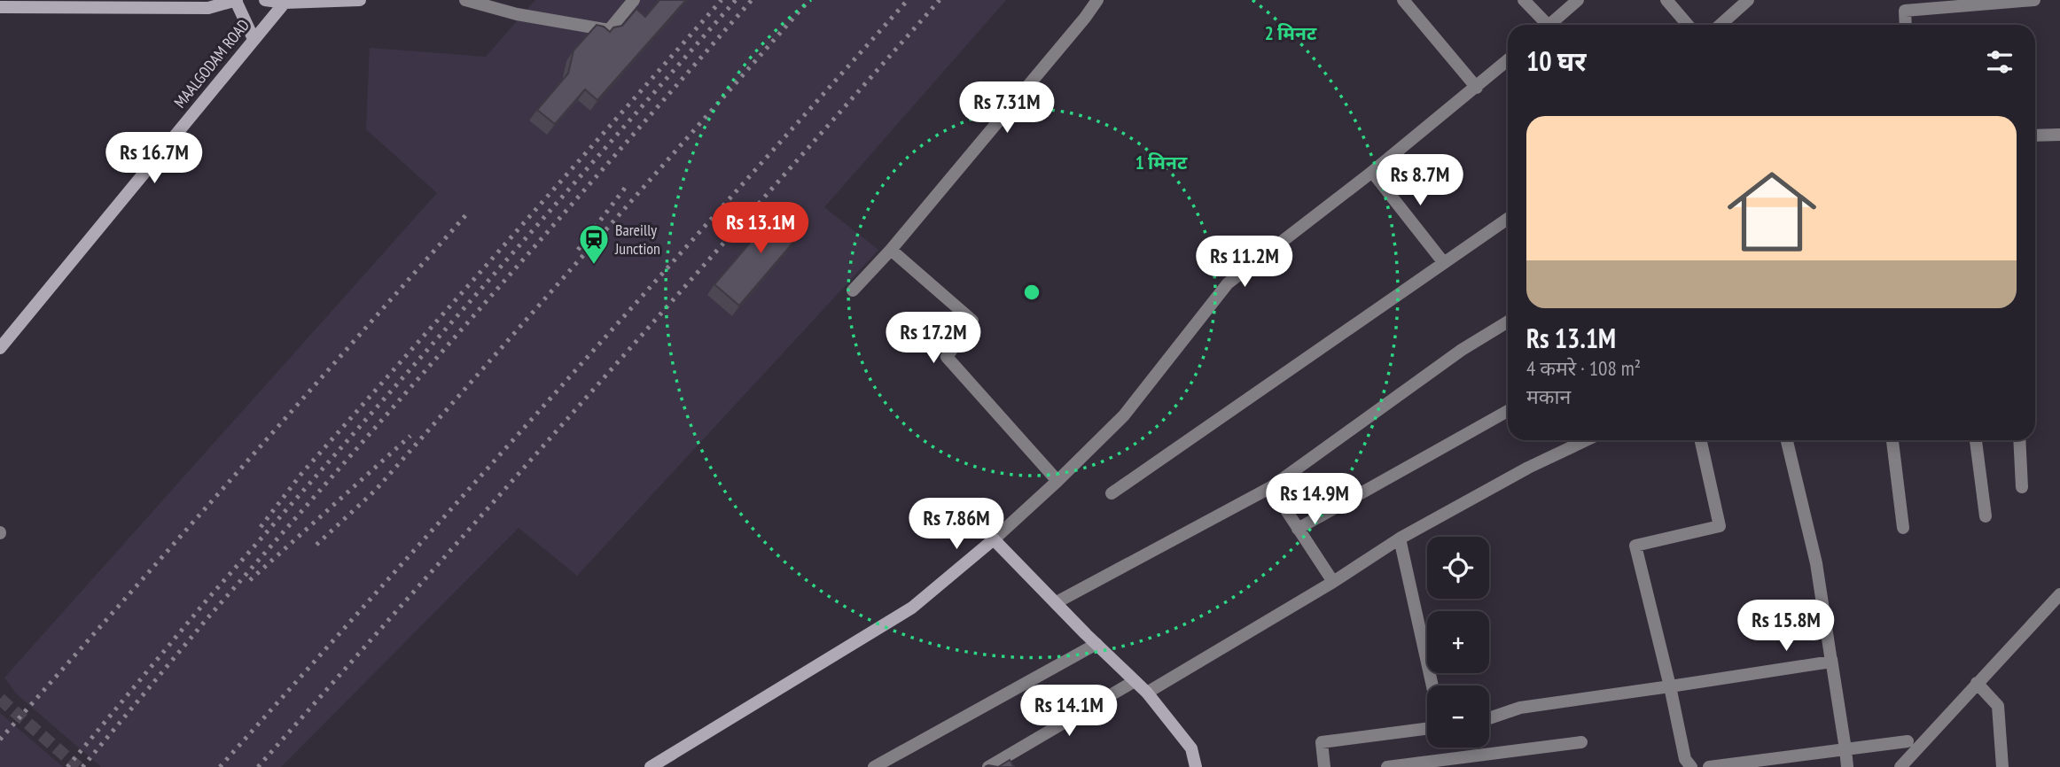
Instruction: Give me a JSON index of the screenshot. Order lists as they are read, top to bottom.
{
  "streets": {
    "street": ["MAALGODAM ROAD"]
  },
  "places": {
    "station": ["Bareilly Junction"]
  },
  "page": {
    "heading": "10 घर",
    "price": [
      "Rs 7.31M",
      "Rs 16.7M",
      "Rs 8.7M",
      "Rs 13.1M",
      "Rs 11.2M",
      "Rs 17.2M",
      "Rs 14.9M",
      "Rs 7.86M",
      "Rs 15.8M",
      "Rs 14.1M"
    ],
    "list": [
      {
        "name": "Rs 13.1M",
        "note": "4 कमरे · 108 m² · मकान"
      }
    ],
    "map_buttons": ["+", "−"]
  },
  "rings": ["2 मिनट", "1 मिनट"]
}
